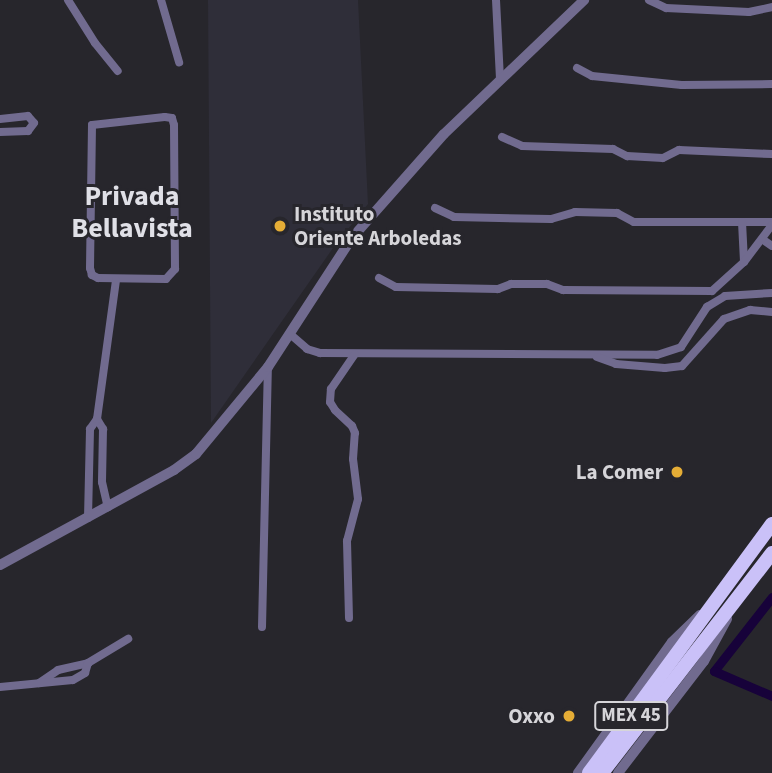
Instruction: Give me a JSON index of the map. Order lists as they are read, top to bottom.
{
  "streets": {
    "highway": ["MEX 45"]
  },
  "districts": ["Privada Bellavista"],
  "places": ["Instituto Oriente Arboledas", "La Comer", "Oxxo"]
}
